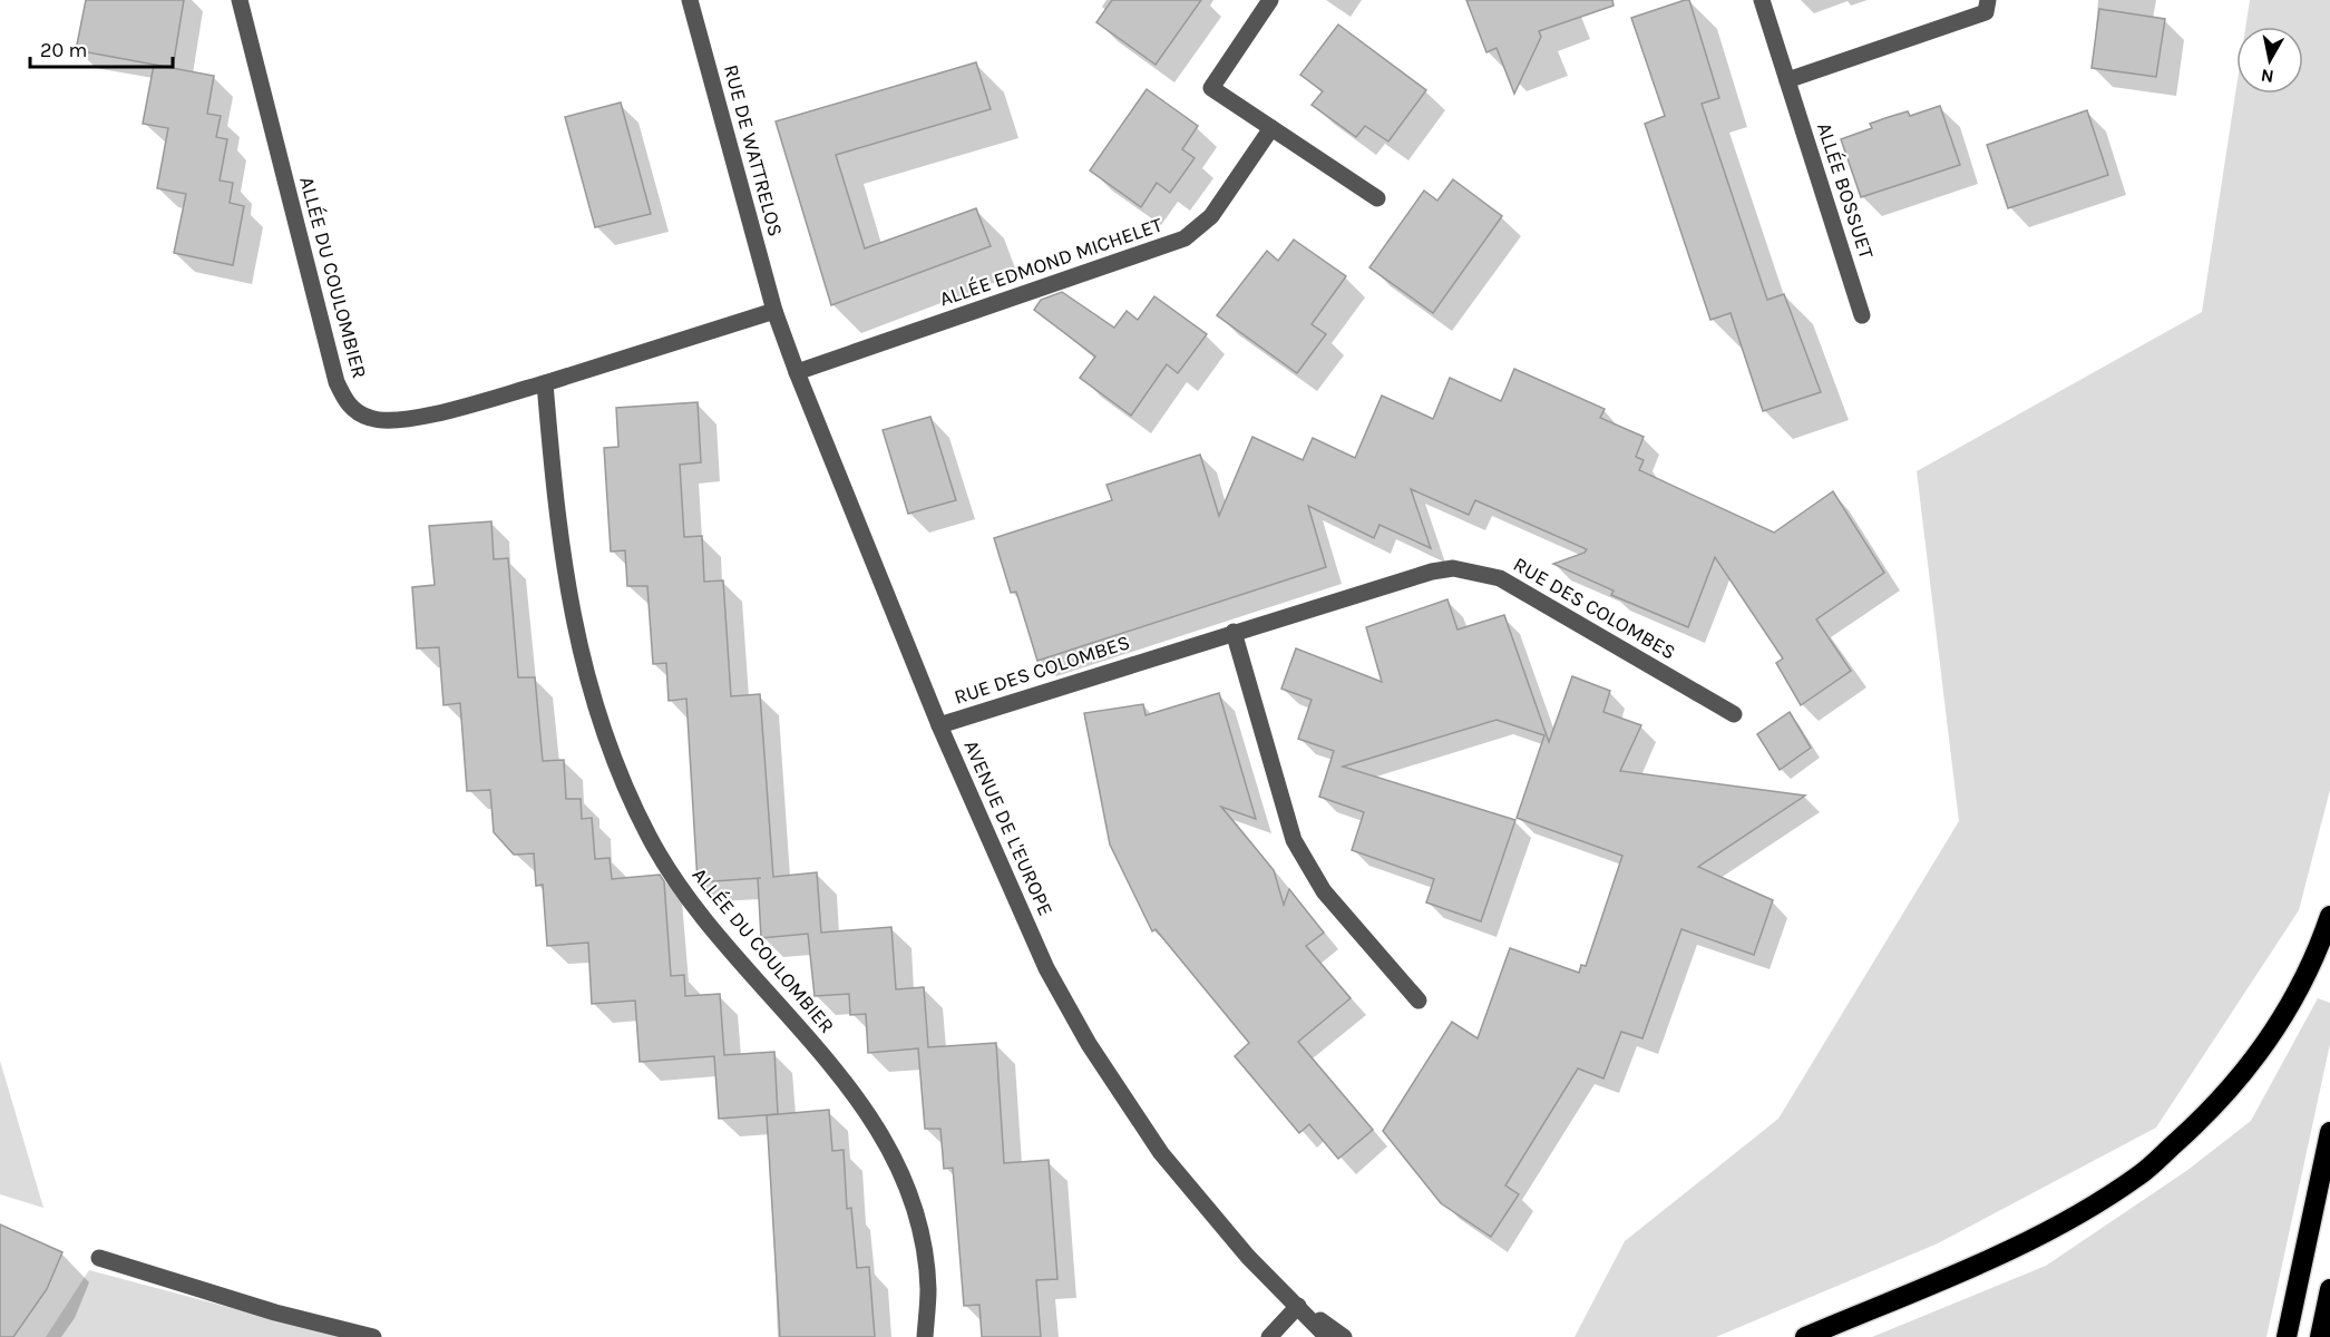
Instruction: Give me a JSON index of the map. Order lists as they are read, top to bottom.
{
  "streets": {
    "street": [
      "RUE DE WATTRELOS",
      "ALLÉE BOSSUET",
      "ALLÉE EDMOND MICHELET",
      "ALLÉE DU COULOMBIER",
      "RUE DES COLOMBES",
      "AVENUE DE L'EUROPE"
    ]
  },
  "crossings": [
    ["RUE DE WATTRELOS", "ALLÉE DU COULOMBIER"],
    ["RUE DE WATTRELOS", "AVENUE DE L'EUROPE"],
    ["ALLÉE EDMOND MICHELET", "AVENUE DE L'EUROPE"],
    ["ALLÉE DU COULOMBIER", "AVENUE DE L'EUROPE"],
    ["RUE DES COLOMBES", "AVENUE DE L'EUROPE"]
  ],
  "scale_bar": "20 m",
  "north": "bottom"
}
